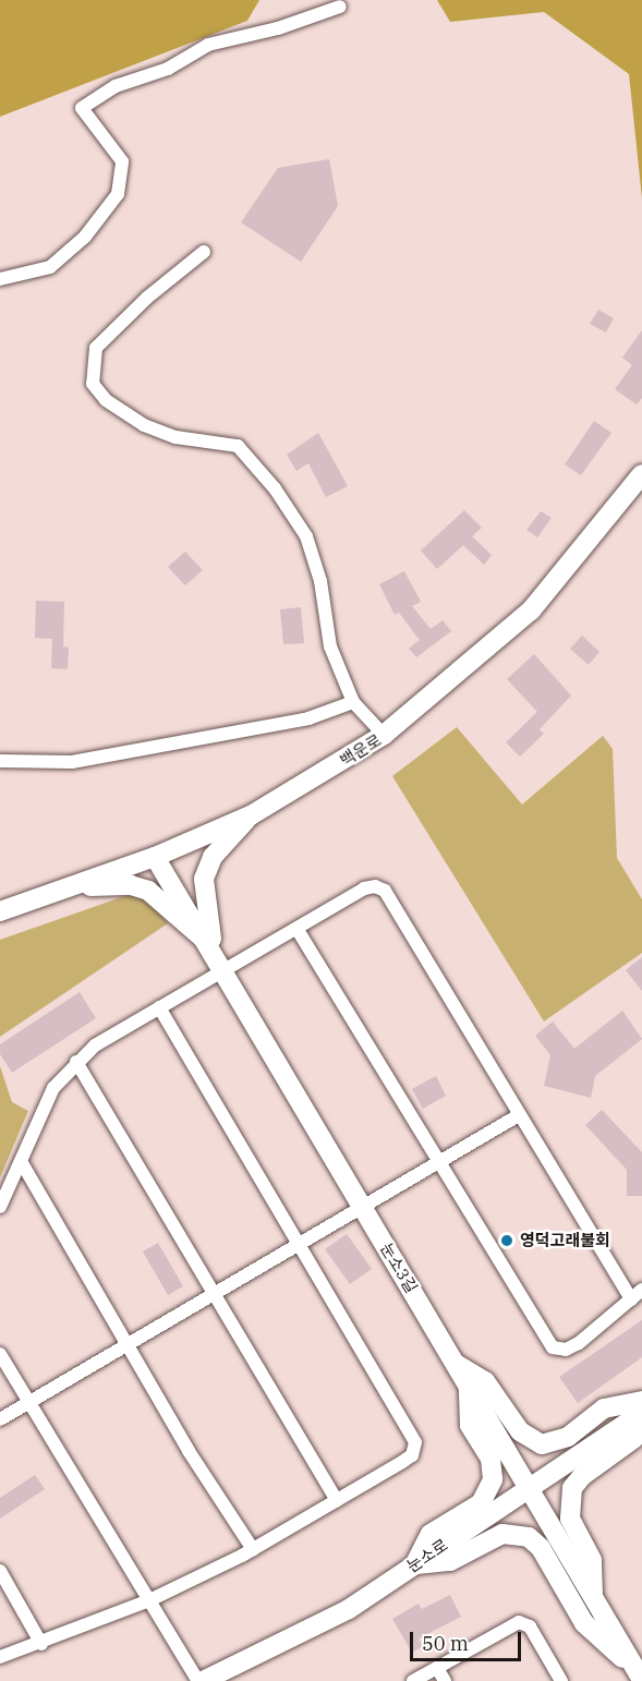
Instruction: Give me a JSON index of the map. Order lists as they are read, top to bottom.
{
  "streets": {
    "street": ["백운로", "눈소3길", "눈소로"]
  },
  "crossings": [
    ["백운로", "눈소3길"],
    ["눈소3길", "눈소로"]
  ],
  "places": ["영덕고래불회"],
  "scale_bar": "50 m"
}
